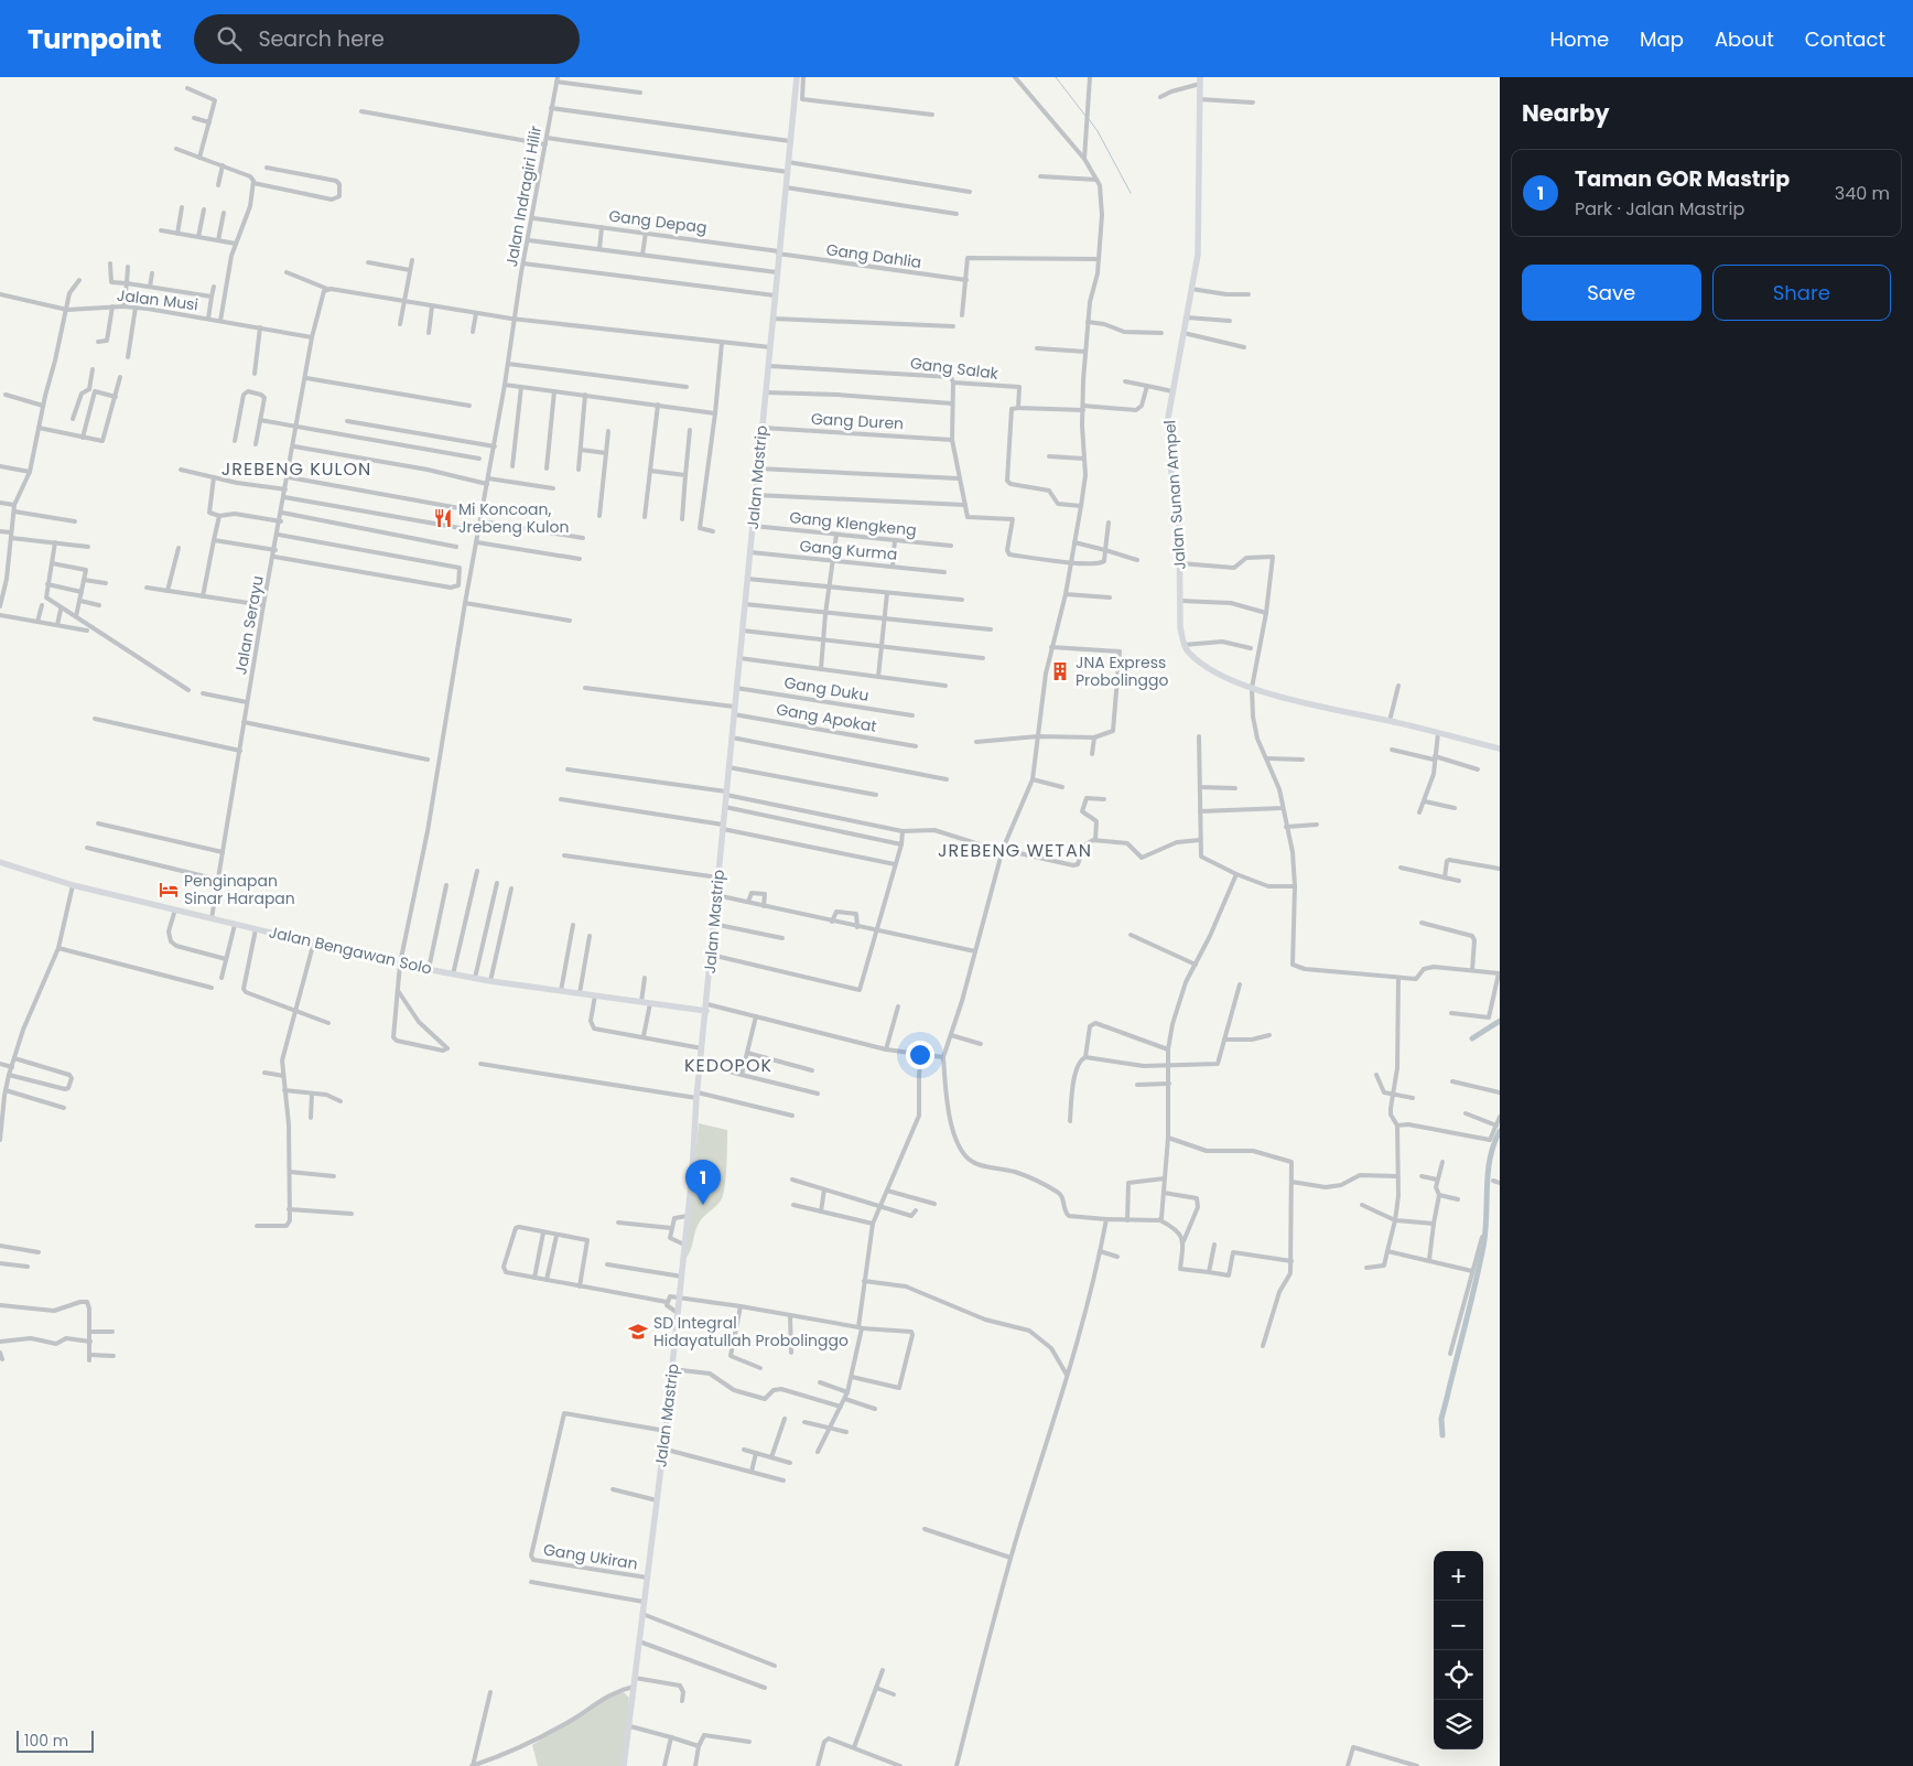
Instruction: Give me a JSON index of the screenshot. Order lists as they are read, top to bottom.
{
  "streets": {
    "main road": ["Jalan Mastrip", "Jalan Sunan Ampel", "Jalan Bengawan Solo"],
    "street": [
      "Jalan Indragiri Hilir",
      "Gang Depag",
      "Gang Dahlia",
      "Jalan Musi",
      "Gang Salak",
      "Gang Duren",
      "Gang Klengkeng",
      "Gang Kurma",
      "Jalan Serayu",
      "Gang Duku",
      "Gang Apokat",
      "Gang Ukiran"
    ]
  },
  "crossings": [
    ["Jalan Indragiri Hilir", "Gang Depag"],
    ["Jalan Indragiri Hilir", "Jalan Bengawan Solo"],
    ["Gang Depag", "Gang Dahlia"],
    ["Gang Depag", "Jalan Mastrip"],
    ["Gang Dahlia", "Jalan Mastrip"],
    ["Jalan Musi", "Jalan Serayu"],
    ["Gang Salak", "Jalan Mastrip"],
    ["Gang Duren", "Jalan Mastrip"],
    ["Jalan Mastrip", "Gang Klengkeng"],
    ["Jalan Mastrip", "Gang Kurma"],
    ["Jalan Mastrip", "Gang Duku"],
    ["Jalan Mastrip", "Gang Apokat"],
    ["Jalan Mastrip", "Jalan Bengawan Solo"],
    ["Jalan Mastrip", "Gang Ukiran"],
    ["Jalan Serayu", "Jalan Bengawan Solo"]
  ],
  "districts": ["JREBENG KULON", "JREBENG WETAN", "KEDOPOK"],
  "places": {
    "restaurant": ["Mi Koncoan, Jrebeng Kulon"],
    "building": ["JNA Express Probolinggo"],
    "hotel": ["Penginapan Sinar Harapan"],
    "school or university": ["SD Integral Hidayatullah Probolinggo"]
  },
  "scale_bar": "100 m",
  "page": {
    "header": "Turnpoint",
    "search": "Search here",
    "nav": [
      "Home",
      "Map",
      "About",
      "Contact"
    ],
    "heading": "Nearby",
    "list": [
      {
        "mark": "1",
        "name": "Taman GOR Mastrip",
        "note": "Park · Jalan Mastrip",
        "value": "340 m"
      }
    ],
    "buttons": ["Save", "Share"],
    "pins": "1",
    "map_buttons": ["+", "−"],
    "scale": "100 m"
  }
}
